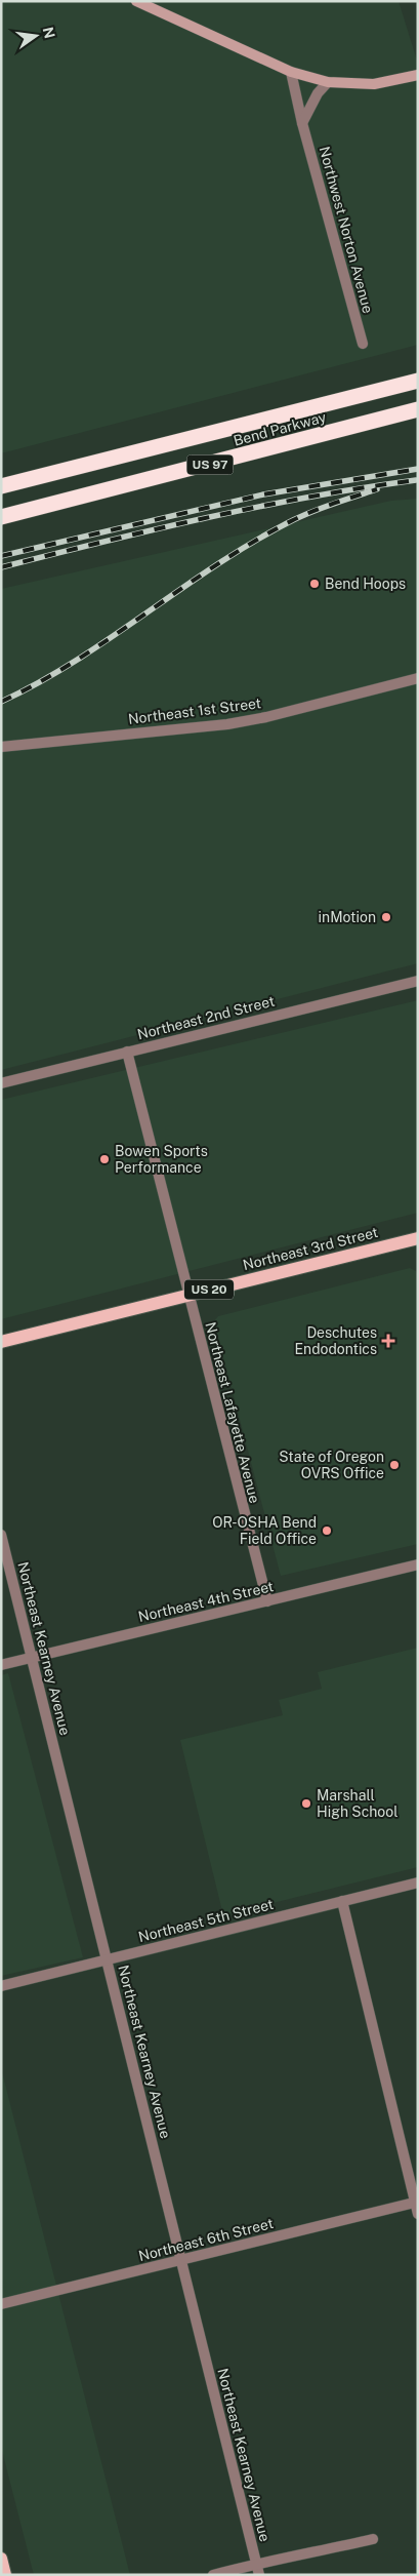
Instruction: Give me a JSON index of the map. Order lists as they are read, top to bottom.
{
  "streets": {
    "highway": ["Bend Parkway", "US 97"],
    "main road": ["Northeast 3rd Street", "US 20"],
    "street": [
      "Northwest Norton Avenue",
      "Northeast 1st Street",
      "Northeast 2nd Street",
      "Northeast Lafayette Avenue",
      "Northeast 4th Street",
      "Northeast Kearney Avenue",
      "Northeast 5th Street",
      "Northeast 6th Street"
    ]
  },
  "crossings": [
    ["Northeast 2nd Street", "Northeast Lafayette Avenue"],
    ["Northeast 3rd Street", "Northeast Lafayette Avenue"],
    ["Northeast Lafayette Avenue", "Northeast 4th Street"],
    ["Northeast 4th Street", "Northeast Kearney Avenue"],
    ["Northeast Kearney Avenue", "Northeast 5th Street"],
    ["Northeast Kearney Avenue", "Northeast 6th Street"]
  ],
  "places": {
    "other": [
      "Bend Hoops",
      "inMotion",
      "Bowen Sports Performance",
      "State of Oregon OVRS Office",
      "OR-OSHA Bend Field Office",
      "Marshall High School"
    ],
    "health": ["Deschutes Endodontics"]
  },
  "north": "right"
}
